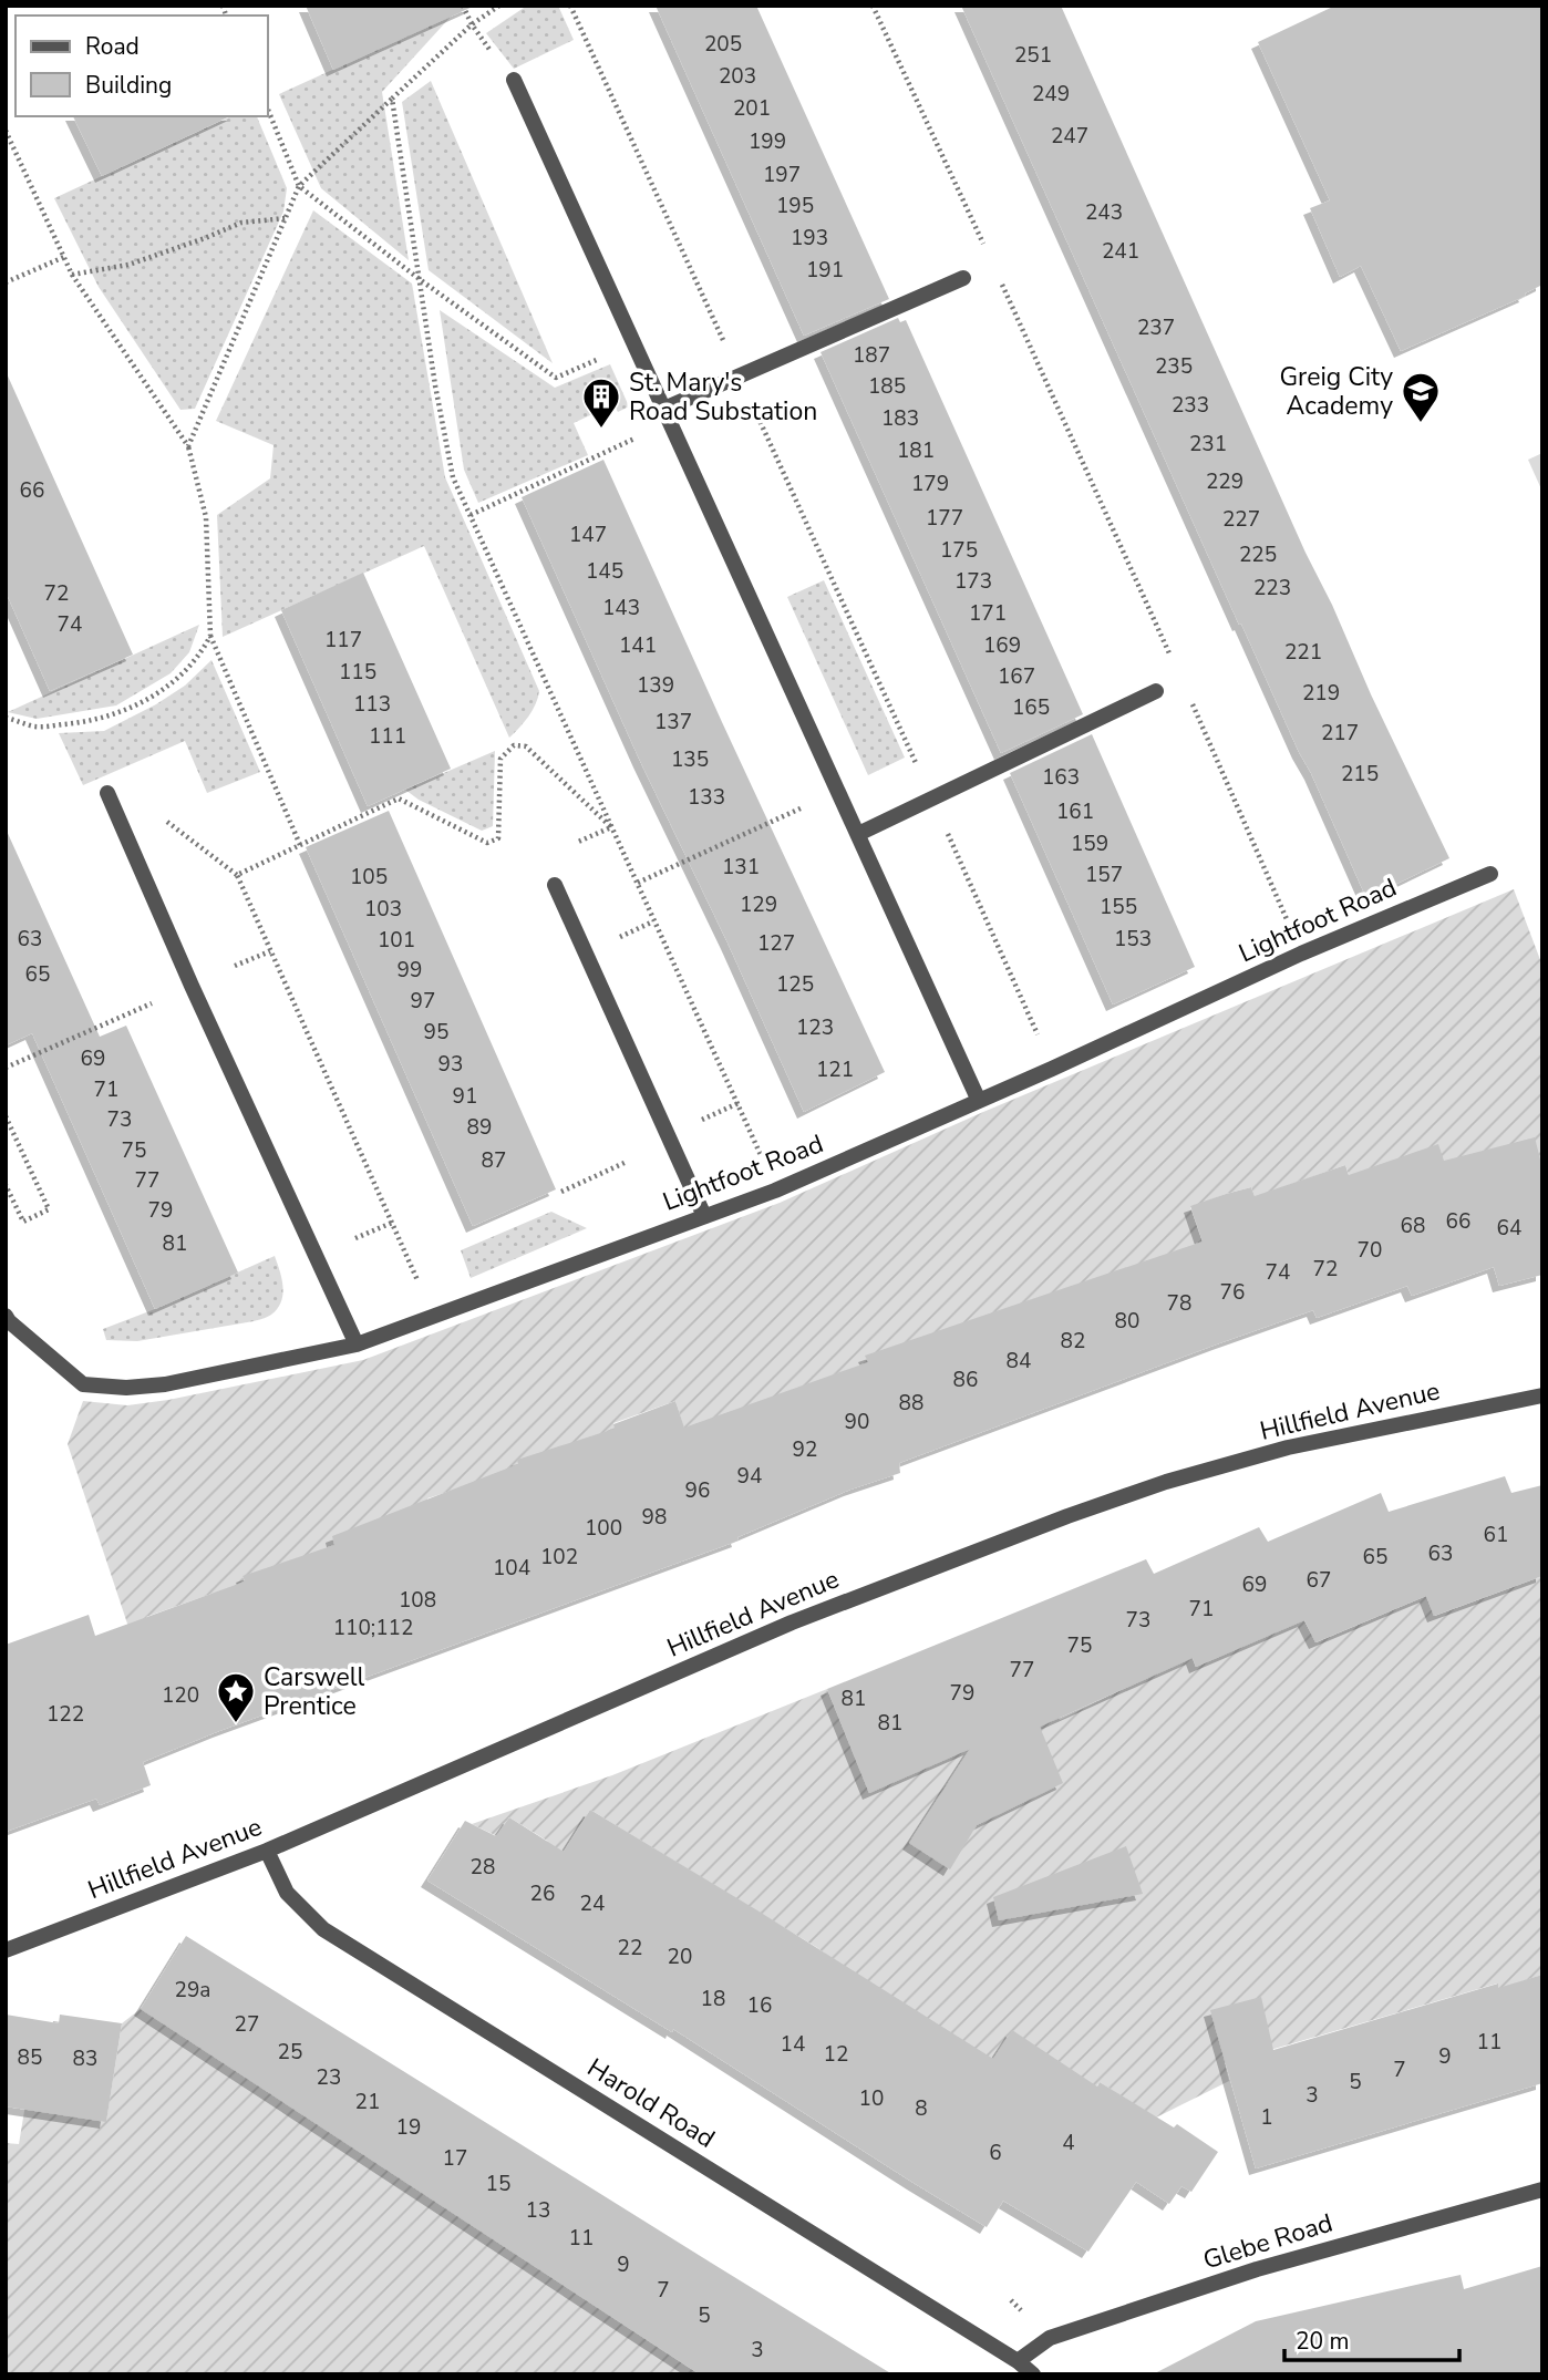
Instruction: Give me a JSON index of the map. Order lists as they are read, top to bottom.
{
  "streets": {
    "street": [
      "Lightfoot Road",
      "Hillfield Avenue",
      "Harold Road",
      "Glebe Road"
    ]
  },
  "crossings": [
    ["Hillfield Avenue", "Harold Road"],
    ["Harold Road", "Glebe Road"]
  ],
  "places": {
    "school or university": ["Greig City Academy"],
    "building": ["St. Mary's Road Substation"],
    "place": ["Carswell Prentice"]
  },
  "house_numbers": [
    "205",
    "251",
    "203",
    "249",
    "201",
    "247",
    "199",
    "197",
    "195",
    "243",
    "193",
    "241",
    "191",
    "237",
    "187",
    "235",
    "185",
    "233",
    "183",
    "231",
    "181",
    "229",
    "179",
    "66",
    "177",
    "227",
    "147",
    "175",
    "225",
    "145",
    "173",
    "223",
    "72",
    "143",
    "171",
    "74",
    "117",
    "141",
    "169",
    "221",
    "115",
    "167",
    "139",
    "219",
    "113",
    "165",
    "137",
    "217",
    "111",
    "135",
    "215",
    "163",
    "133",
    "161",
    "159",
    "131",
    "157",
    "105",
    "129",
    "155",
    "103",
    "63",
    "153",
    "101",
    "127",
    "99",
    "65",
    "125",
    "97",
    "123",
    "95",
    "69",
    "93",
    "121",
    "71",
    "91",
    "73",
    "89",
    "75",
    "87",
    "77",
    "79",
    "66",
    "68",
    "64",
    "81",
    "70",
    "72",
    "74",
    "76",
    "78",
    "80",
    "82",
    "84",
    "86",
    "88",
    "90",
    "92",
    "94",
    "96",
    "98",
    "100",
    "61",
    "63",
    "102",
    "65",
    "104",
    "67",
    "69",
    "108",
    "71",
    "73",
    "110;112",
    "75",
    "77",
    "79",
    "120",
    "81",
    "122",
    "81",
    "28",
    "26",
    "24",
    "22",
    "20",
    "29a",
    "18",
    "16",
    "27",
    "11",
    "14",
    "25",
    "12",
    "9",
    "85",
    "83",
    "7",
    "23",
    "5",
    "3",
    "10",
    "21",
    "8",
    "1",
    "19",
    "4",
    "6",
    "17",
    "15",
    "13",
    "11",
    "9",
    "7",
    "5",
    "3"
  ],
  "legend": ["Road", "Building"],
  "scale_bar": "20 m"
}
